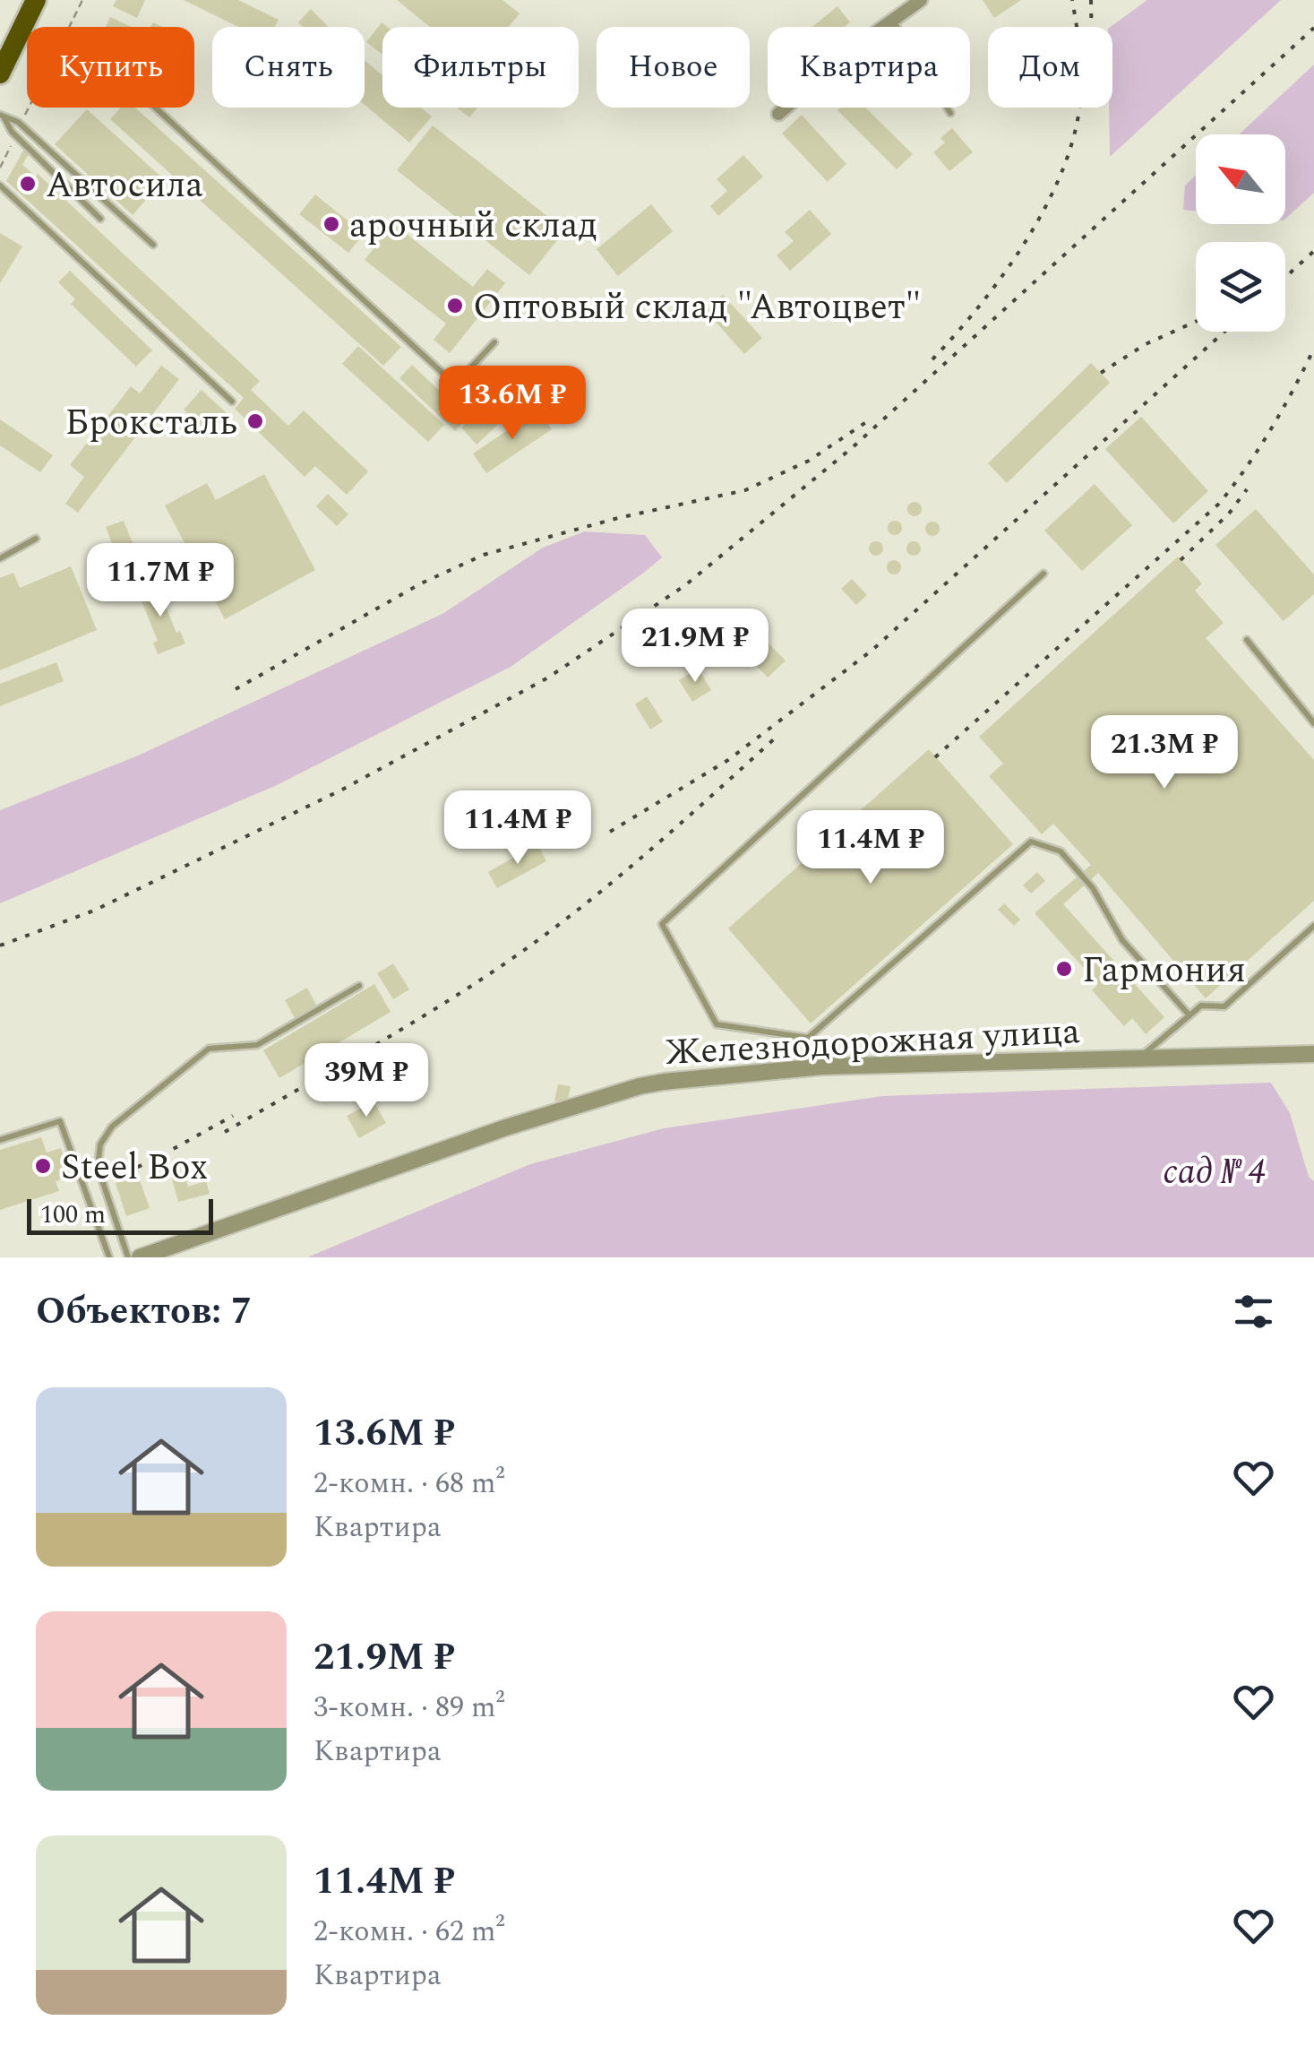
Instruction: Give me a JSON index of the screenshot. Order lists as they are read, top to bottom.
{
  "streets": {
    "street": ["Железнодорожная улица"]
  },
  "parks": ["сад № 4"],
  "places": [
    "Автосила",
    "арочный склад",
    "Оптовый склад \"Автоцвет\"",
    "Броксталь",
    "Гармония",
    "Steel Box"
  ],
  "scale_bar": "100 m",
  "north": "top left",
  "page": {
    "chip": [
      "Купить",
      "Снять",
      "Фильтры",
      "Новое",
      "Квартира",
      "Дом"
    ],
    "price": [
      "13.6M ₽",
      "11.7M ₽",
      "21.9M ₽",
      "21.3M ₽",
      "11.4M ₽",
      "11.4M ₽",
      "39M ₽"
    ],
    "scale": "100 m",
    "heading": "Объектов: 7",
    "list": [
      {
        "name": "13.6M ₽",
        "note": "2-комн. · 68 m² · Квартира"
      },
      {
        "name": "21.9M ₽",
        "note": "3-комн. · 89 m² · Квартира"
      },
      {
        "name": "11.4M ₽",
        "note": "2-комн. · 62 m² · Квартира"
      }
    ]
  }
}
